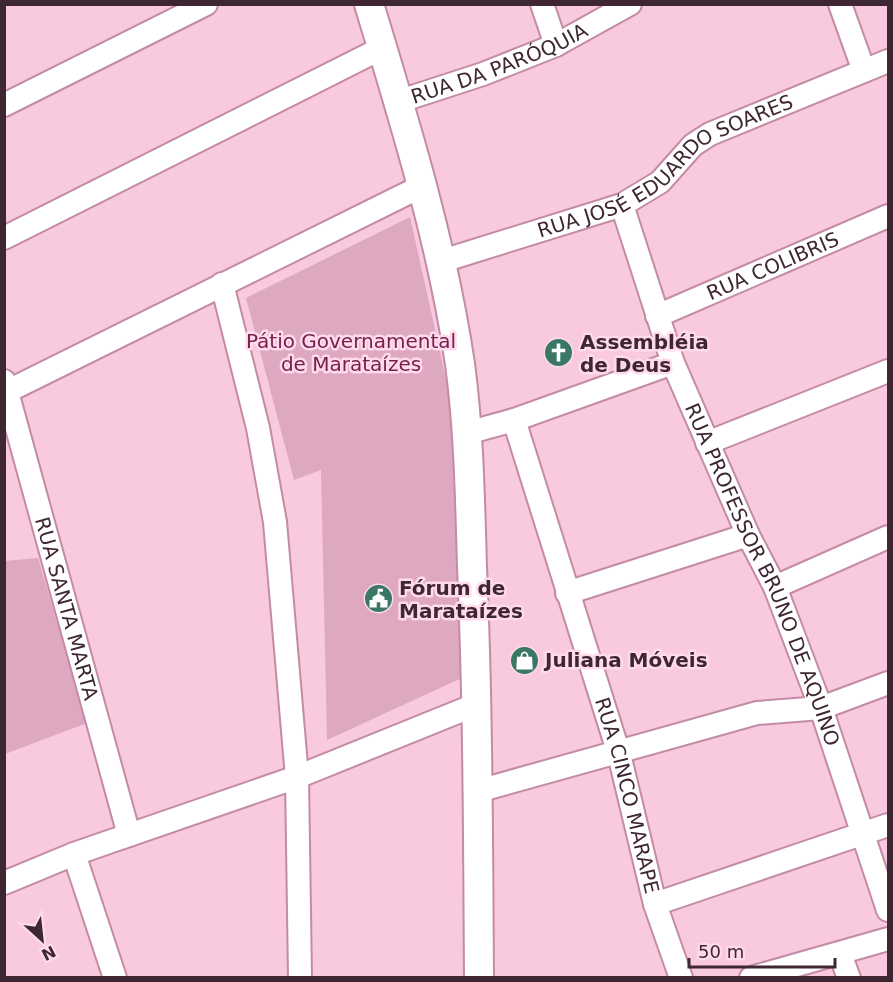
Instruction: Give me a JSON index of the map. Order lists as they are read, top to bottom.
{
  "streets": {
    "street": [
      "RUA DA PARÓQUIA",
      "RUA JOSÉ EDUARDO SOARES",
      "RUA COLIBRIS",
      "RUA PROFESSOR BRUNO DE AQUINO",
      "RUA SANTA MARTA",
      "RUA CINCO MARAPE"
    ]
  },
  "crossings": [
    ["RUA JOSÉ EDUARDO SOARES", "RUA PROFESSOR BRUNO DE AQUINO"],
    ["RUA COLIBRIS", "RUA PROFESSOR BRUNO DE AQUINO"]
  ],
  "parks": ["Pátio Governamental de Marataízes"],
  "places": {
    "church": ["Assembléia de Deus"],
    "public building": ["Fórum de Marataízes"],
    "shop": ["Juliana Móveis"]
  },
  "scale_bar": "50 m",
  "north": "bottom right"
}
